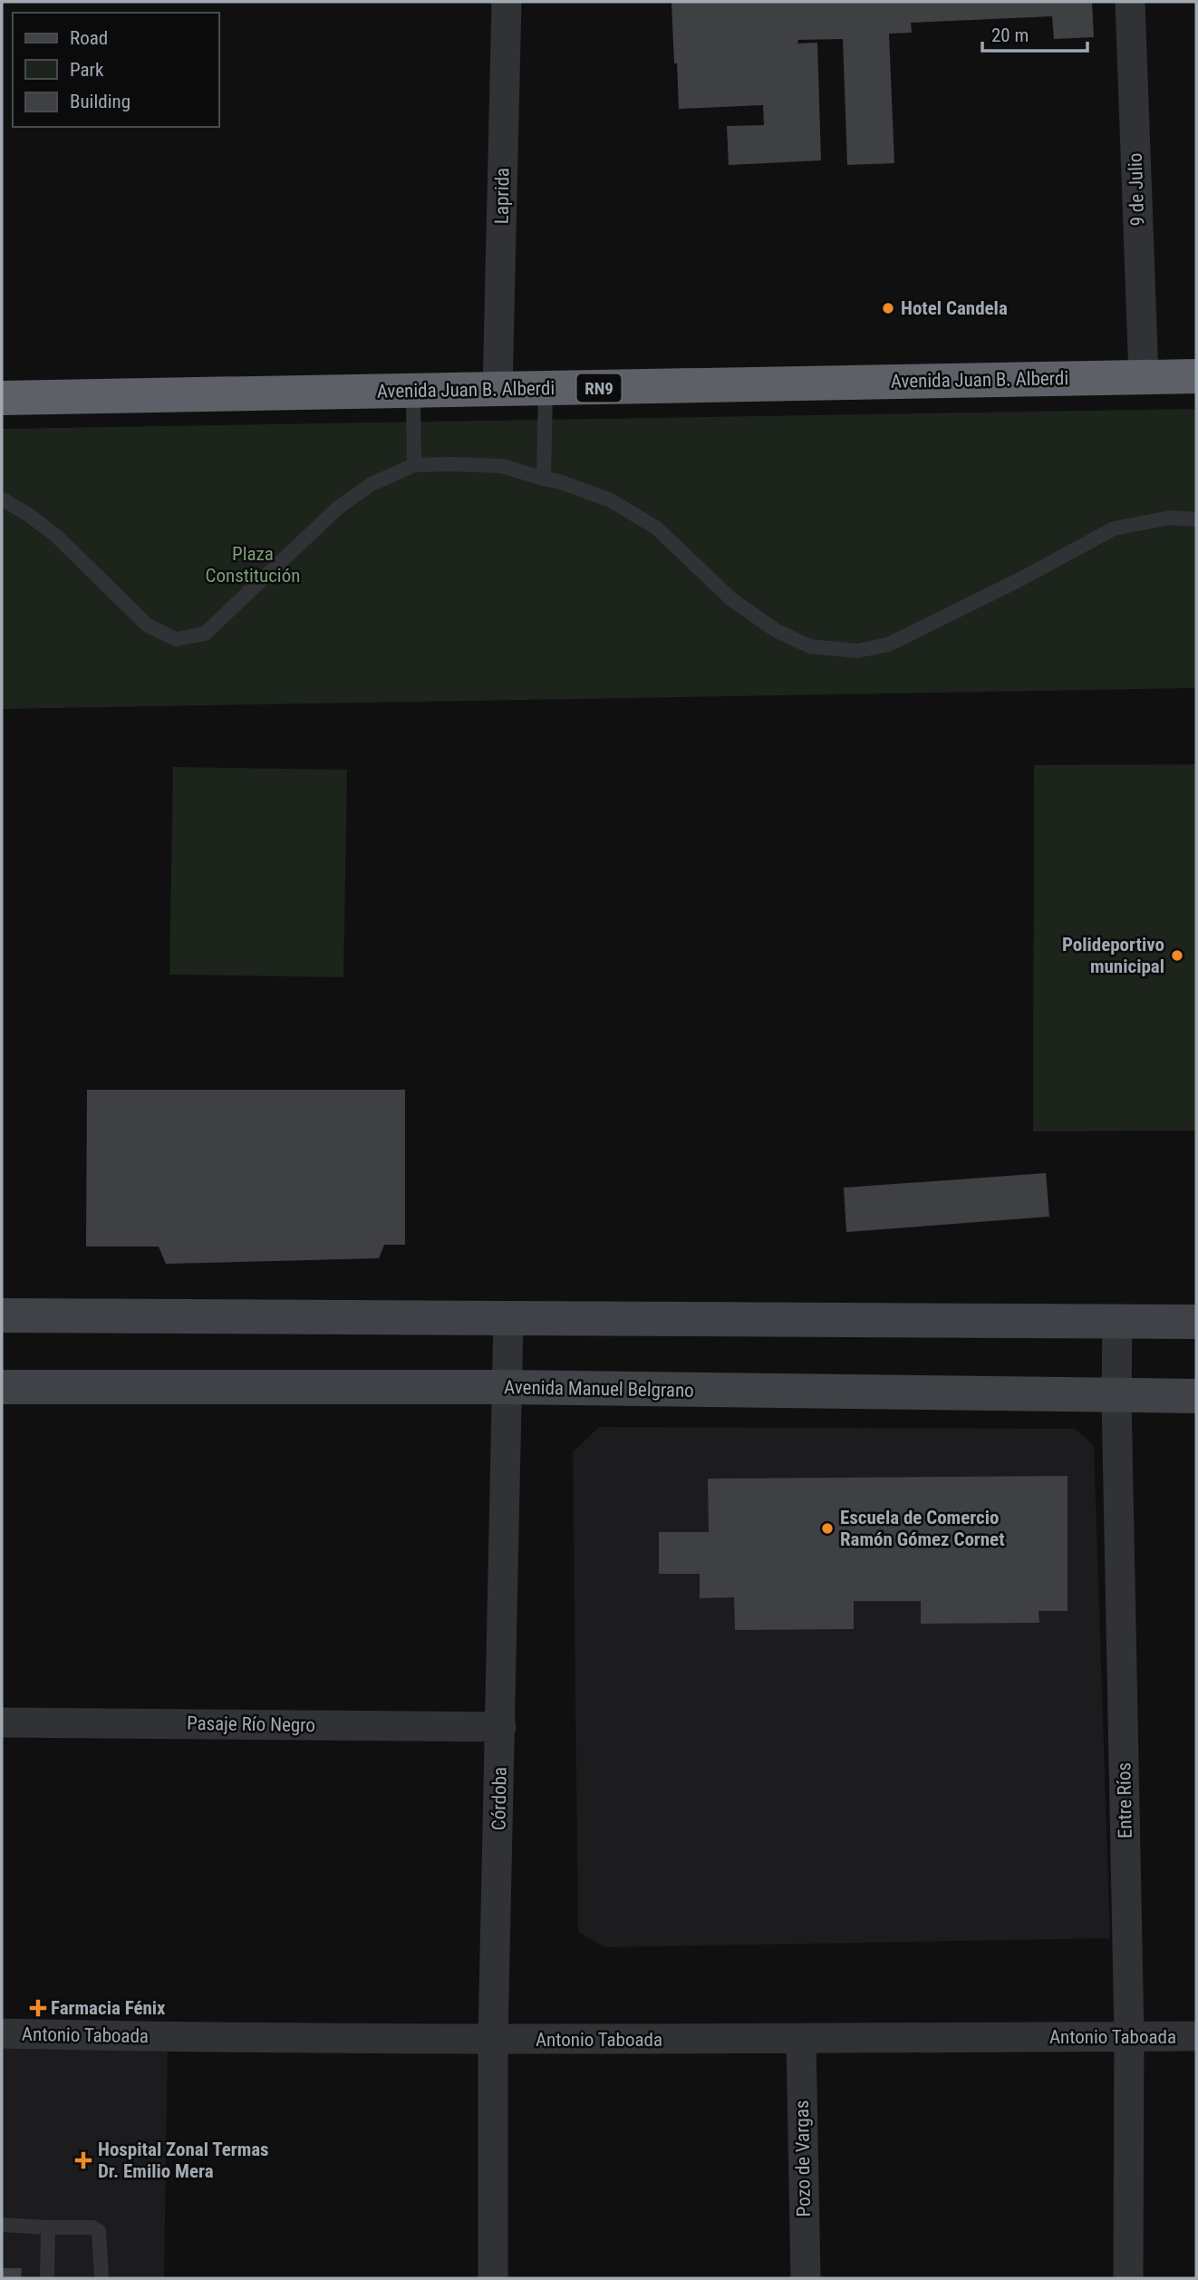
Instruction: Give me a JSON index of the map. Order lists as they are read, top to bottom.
{
  "streets": {
    "highway": ["Avenida Juan B. Alberdi", "RN9"],
    "street": [
      "9 de Julio",
      "Laprida",
      "Avenida Manuel Belgrano",
      "Pasaje Río Negro",
      "Córdoba",
      "Entre Ríos",
      "Antonio Taboada",
      "Pozo de Vargas"
    ]
  },
  "crossings": [
    ["9 de Julio", "Avenida Juan B. Alberdi"],
    ["Laprida", "Avenida Juan B. Alberdi"],
    ["Avenida Manuel Belgrano", "Córdoba"],
    ["Avenida Manuel Belgrano", "Entre Ríos"],
    ["Pasaje Río Negro", "Córdoba"],
    ["Córdoba", "Antonio Taboada"],
    ["Entre Ríos", "Antonio Taboada"],
    ["Antonio Taboada", "Pozo de Vargas"]
  ],
  "parks": ["Plaza Constitución"],
  "places": {
    "other": ["Hotel Candela", "Polideportivo municipal", "Escuela de Comercio Ramón Gómez Cornet"],
    "health": ["Farmacia Fénix", "Hospital Zonal Termas Dr. Emilio Mera"]
  },
  "legend": ["Road", "Park", "Building"],
  "scale_bar": "20 m"
}
